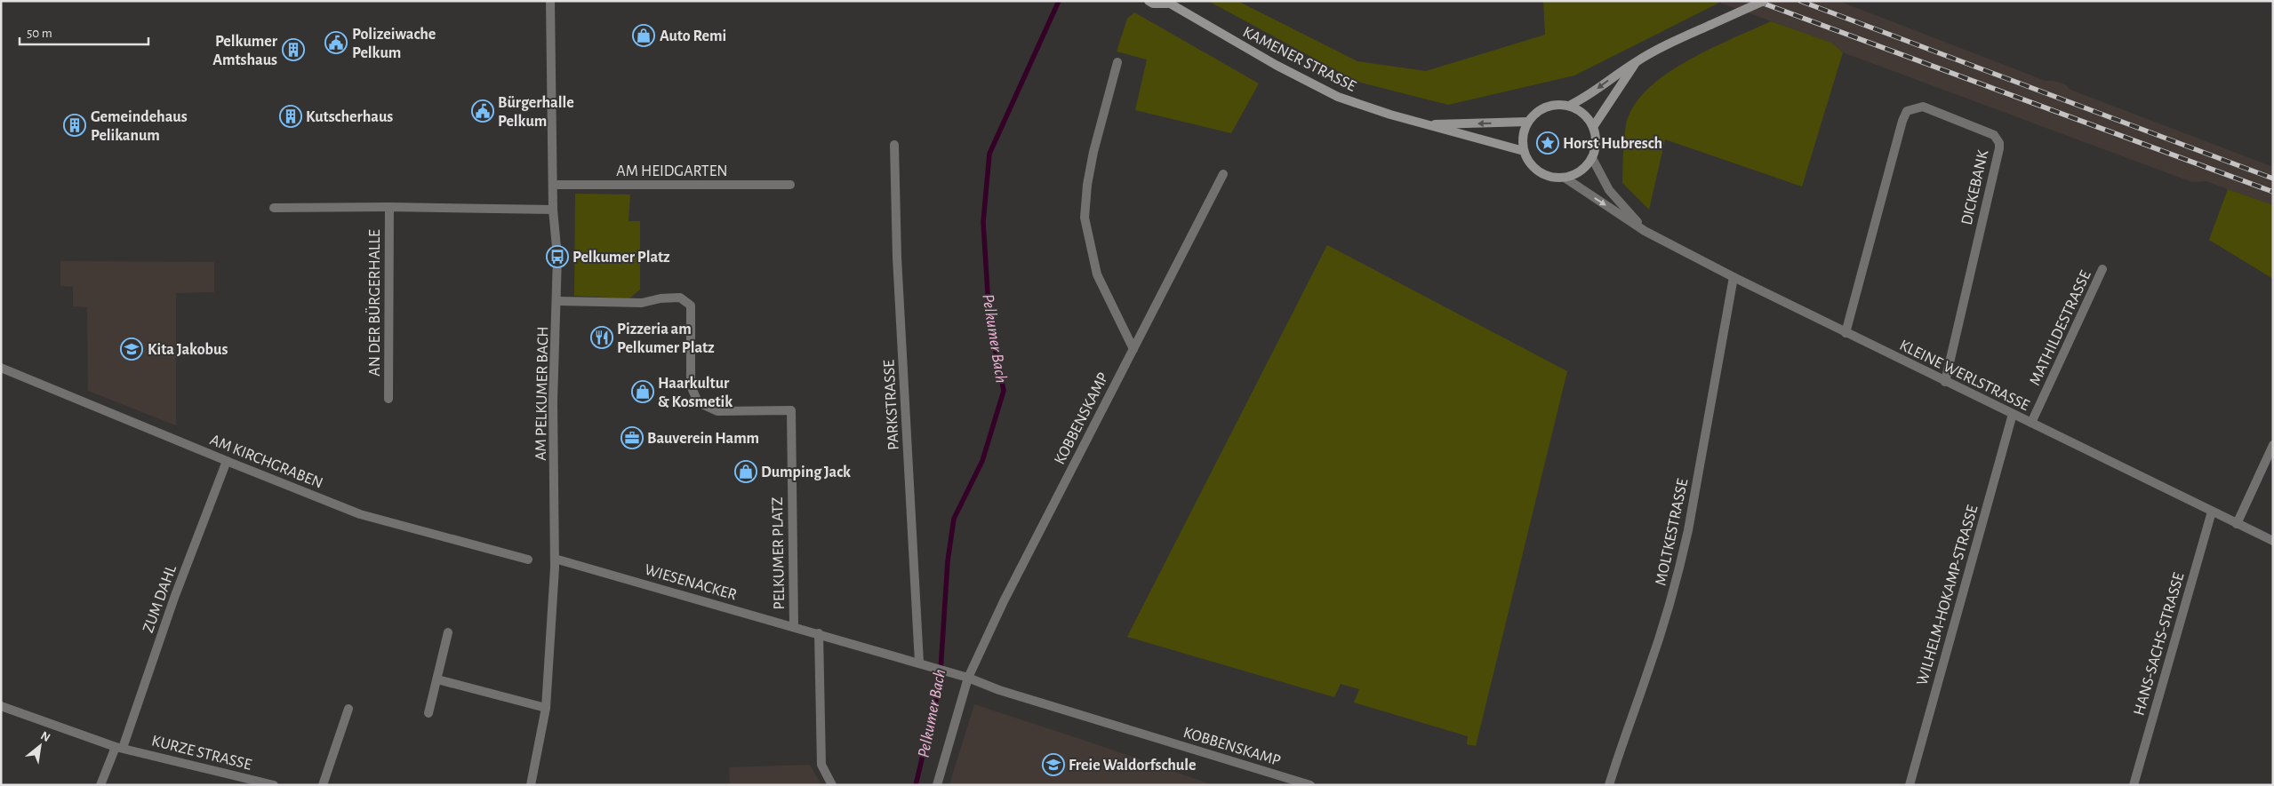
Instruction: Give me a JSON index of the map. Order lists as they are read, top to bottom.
{
  "streets": {
    "main road": ["KAMENER STRASSE"],
    "street": [
      "AM HEIDGARTEN",
      "DICKEBANK",
      "AN DER BÜRGERHALLE",
      "MATHILDESTRASSE",
      "KLEINE WERLSTRASSE",
      "AM PELKUMER BACH",
      "PARKSTRASSE",
      "KOBBENSKAMP",
      "AM KIRCHGRABEN",
      "MOLTKESTRASSE",
      "PELKUMER PLATZ",
      "WIESENACKER",
      "WILHELM-HOKAMP-STRASSE",
      "ZUM DAHL",
      "HANS-SACHS-STRASSE",
      "KURZE STRASSE"
    ]
  },
  "crossings": [
    ["KAMENER STRASSE", "KLEINE WERLSTRASSE"],
    ["AM HEIDGARTEN", "AM PELKUMER BACH"],
    ["DICKEBANK", "KLEINE WERLSTRASSE"],
    ["AN DER BÜRGERHALLE", "AM PELKUMER BACH"],
    ["MATHILDESTRASSE", "KLEINE WERLSTRASSE"],
    ["KLEINE WERLSTRASSE", "MOLTKESTRASSE"],
    ["KLEINE WERLSTRASSE", "WILHELM-HOKAMP-STRASSE"],
    ["KLEINE WERLSTRASSE", "HANS-SACHS-STRASSE"],
    ["AM PELKUMER BACH", "PELKUMER PLATZ"],
    ["AM PELKUMER BACH", "WIESENACKER"],
    ["PARKSTRASSE", "WIESENACKER"],
    ["KOBBENSKAMP", "WIESENACKER"],
    ["AM KIRCHGRABEN", "ZUM DAHL"],
    ["PELKUMER PLATZ", "WIESENACKER"],
    ["ZUM DAHL", "KURZE STRASSE"]
  ],
  "water": ["Pelkumer Bach"],
  "places": {
    "shop": ["Auto Remi", "Haarkultur & Kosmetik", "Dumping Jack"],
    "public building": ["Polizeiwache Pelkum", "Bürgerhalle Pelkum"],
    "building": ["Pelkumer Amtshaus", "Kutscherhaus", "Gemeindehaus Pelikanum"],
    "place": ["Horst Hubresch"],
    "bus stop": ["Pelkumer Platz"],
    "restaurant": ["Pizzeria am Pelkumer Platz"],
    "school or university": ["Kita Jakobus", "Freie Waldorfschule"],
    "office": ["Bauverein Hamm"]
  },
  "scale_bar": "50 m",
  "north": "top right"
}
